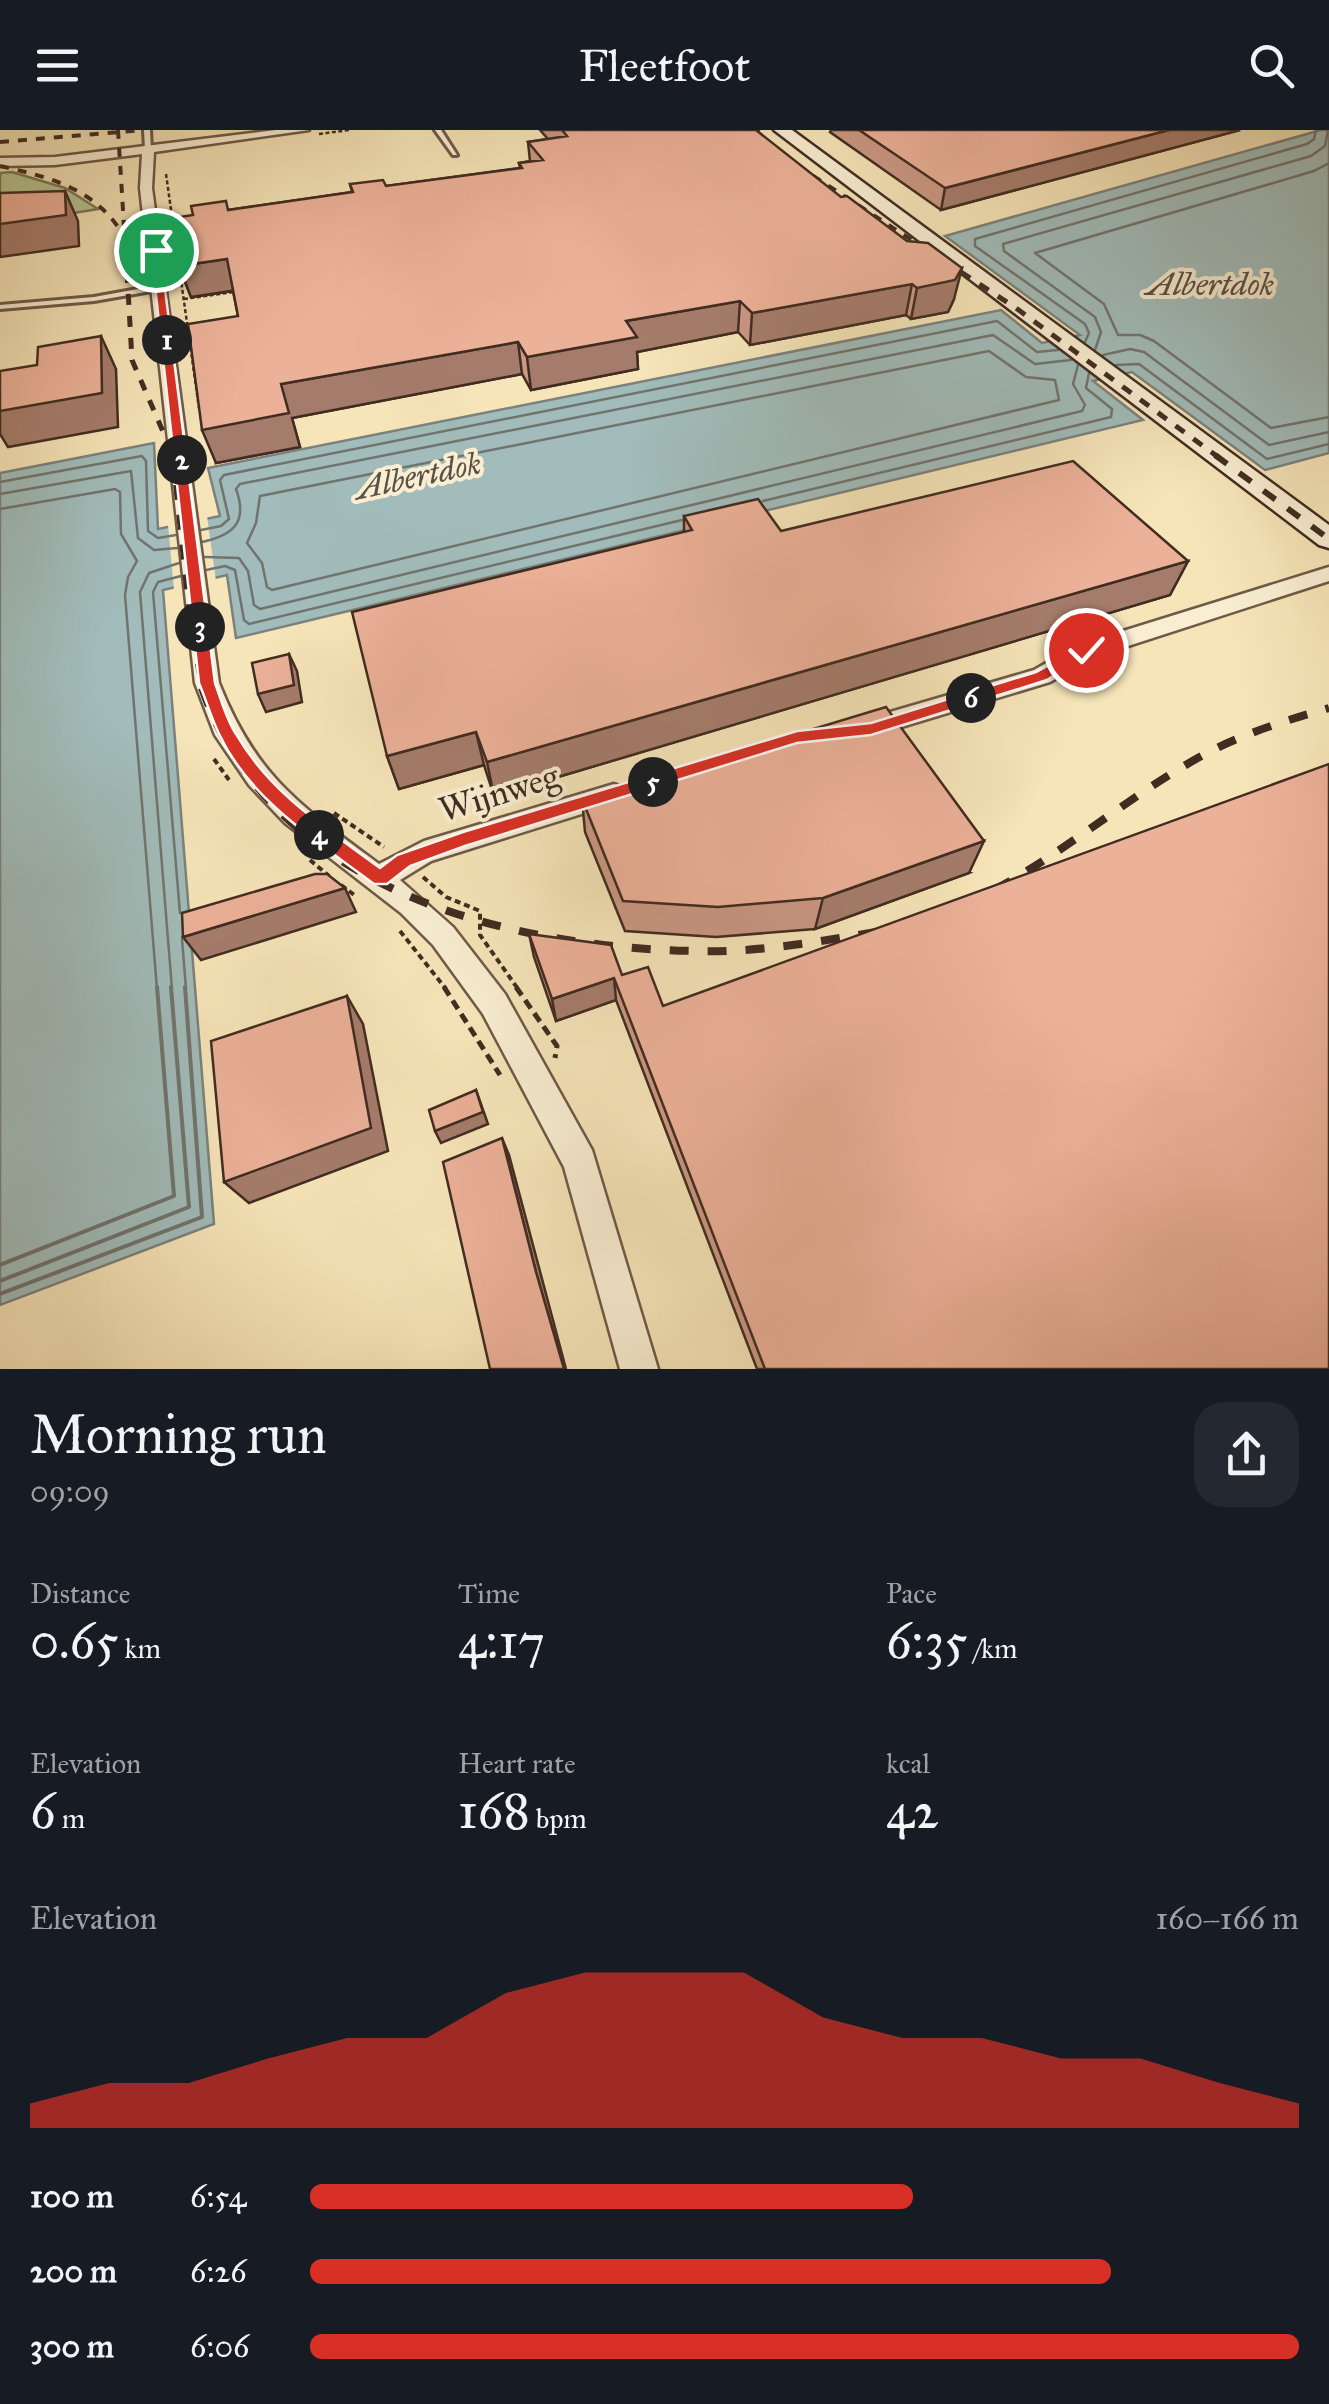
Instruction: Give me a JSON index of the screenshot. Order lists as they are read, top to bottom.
{
  "streets": {
    "street": ["Wijnweg"]
  },
  "water": ["Albertdok"],
  "page": {
    "header": "Fleetfoot",
    "pins": [
      "1",
      "2",
      "3",
      "6",
      "5",
      "4"
    ],
    "heading": ["Morning run", "09:09"],
    "stats": [
      ["Distance", "0.65 km"],
      ["Time", "4:17"],
      ["Pace", "6:35 /km"],
      ["Elevation", "6 m"],
      ["Heart rate", "168 bpm"],
      ["kcal", "42"]
    ],
    "chart": ["Elevation", "160–166 m"],
    "list": [
      {
        "name": "100 m",
        "note": "6:54"
      },
      {
        "name": "200 m",
        "note": "6:26"
      },
      {
        "name": "300 m",
        "note": "6:06"
      }
    ]
  }
}
